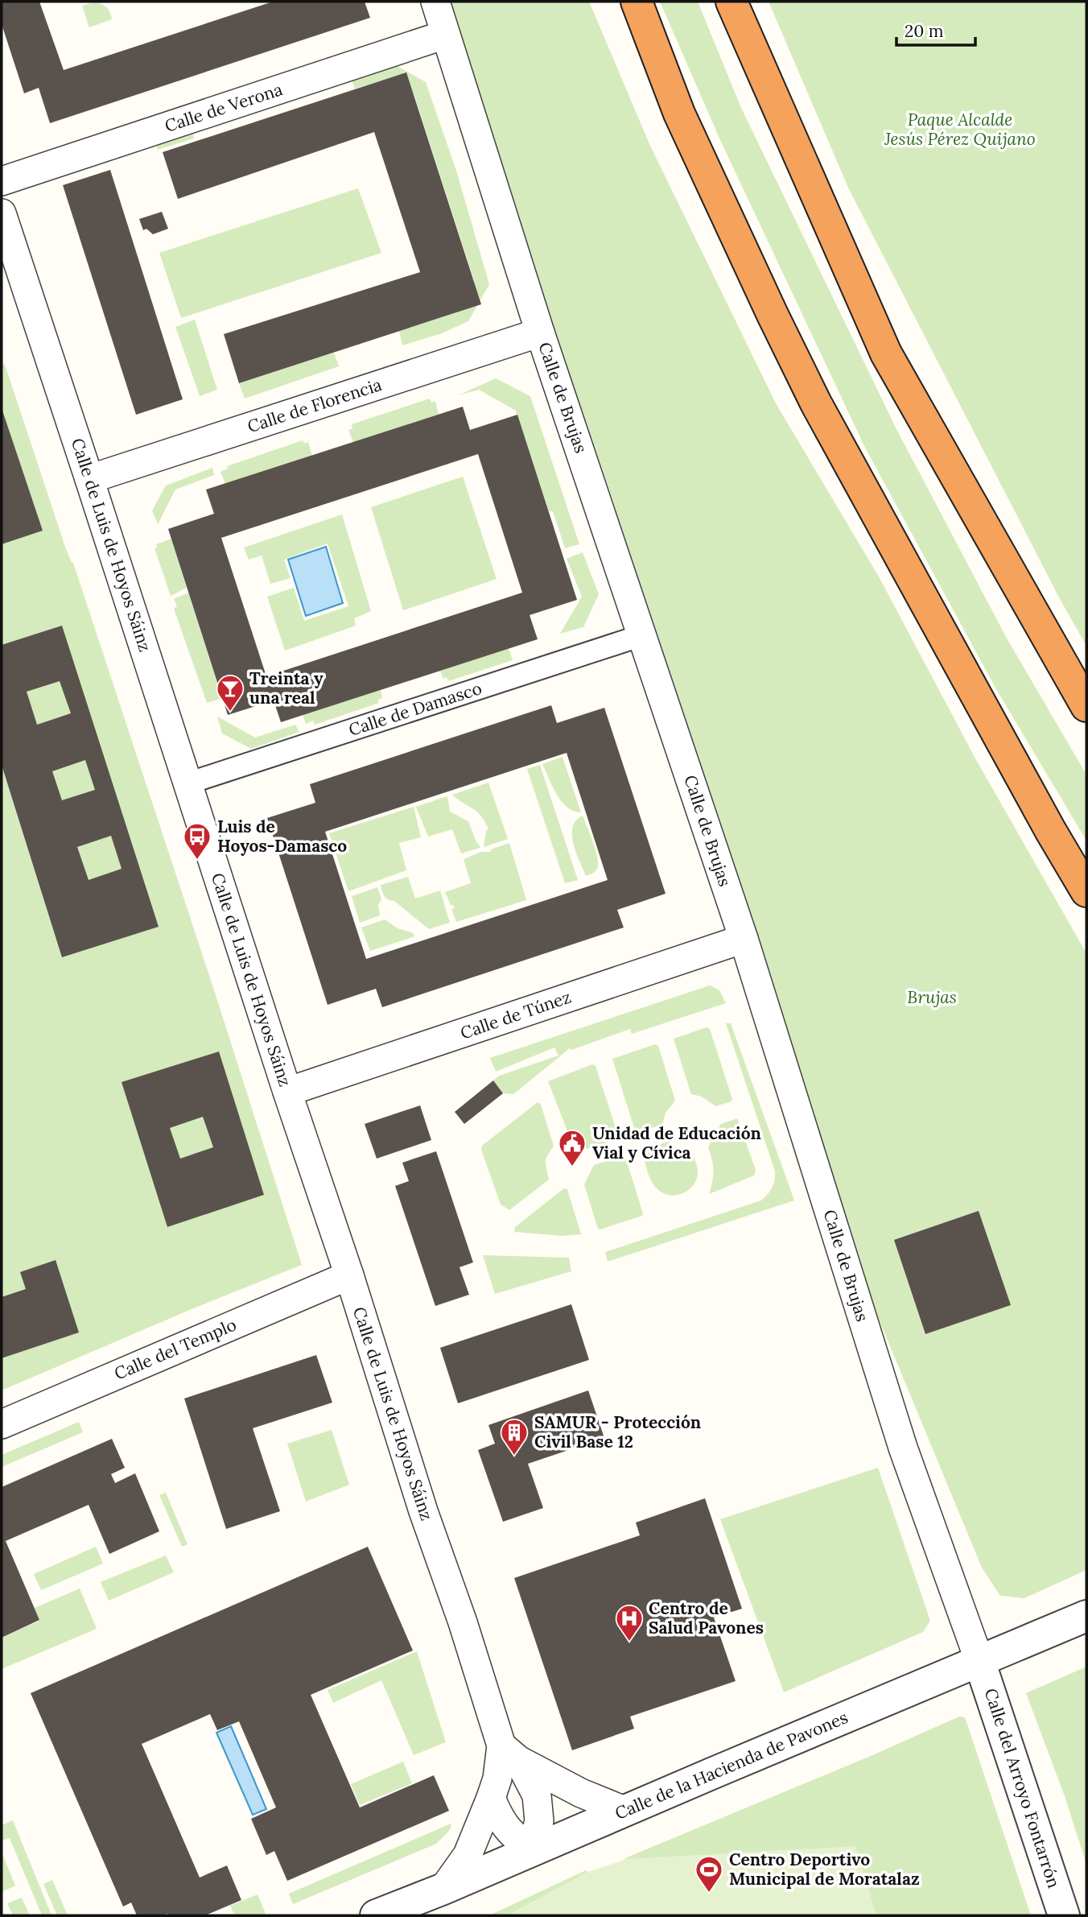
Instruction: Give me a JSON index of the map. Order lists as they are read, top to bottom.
{
  "streets": {
    "street": [
      "Calle de Verona",
      "Calle de Brujas",
      "Calle de Florencia",
      "Calle de Luis de Hoyos Sáinz",
      "Calle de Damasco",
      "Calle de Túnez",
      "Calle del Templo",
      "Calle de la Hacienda de Pavones",
      "Calle del Arroyo Fontarrón"
    ]
  },
  "crossings": [
    ["Calle de Verona", "Calle de Brujas"],
    ["Calle de Brujas", "Calle de Florencia"],
    ["Calle de Brujas", "Calle de Damasco"],
    ["Calle de Brujas", "Calle de Túnez"],
    ["Calle de Brujas", "Calle de la Hacienda de Pavones"],
    ["Calle de Brujas", "Calle del Arroyo Fontarrón"],
    ["Calle de Florencia", "Calle de Luis de Hoyos Sáinz"],
    ["Calle de Luis de Hoyos Sáinz", "Calle de Damasco"],
    ["Calle de Luis de Hoyos Sáinz", "Calle de Túnez"],
    ["Calle de Luis de Hoyos Sáinz", "Calle del Templo"],
    ["Calle de Luis de Hoyos Sáinz", "Calle de la Hacienda de Pavones"],
    ["Calle de la Hacienda de Pavones", "Calle del Arroyo Fontarrón"]
  ],
  "parks": ["Paque Alcalde Jesús Pérez Quijano", "Brujas"],
  "places": {
    "bar": ["Treinta y una real"],
    "bus stop": ["Luis de Hoyos-Damasco"],
    "public building": ["Unidad de Educación Vial y Cívica"],
    "building": ["SAMUR - Protección Civil Base 12"],
    "hospital": ["Centro de Salud Pavones"],
    "sports": ["Centro Deportivo Municipal de Moratalaz"]
  },
  "scale_bar": "20 m"
}
